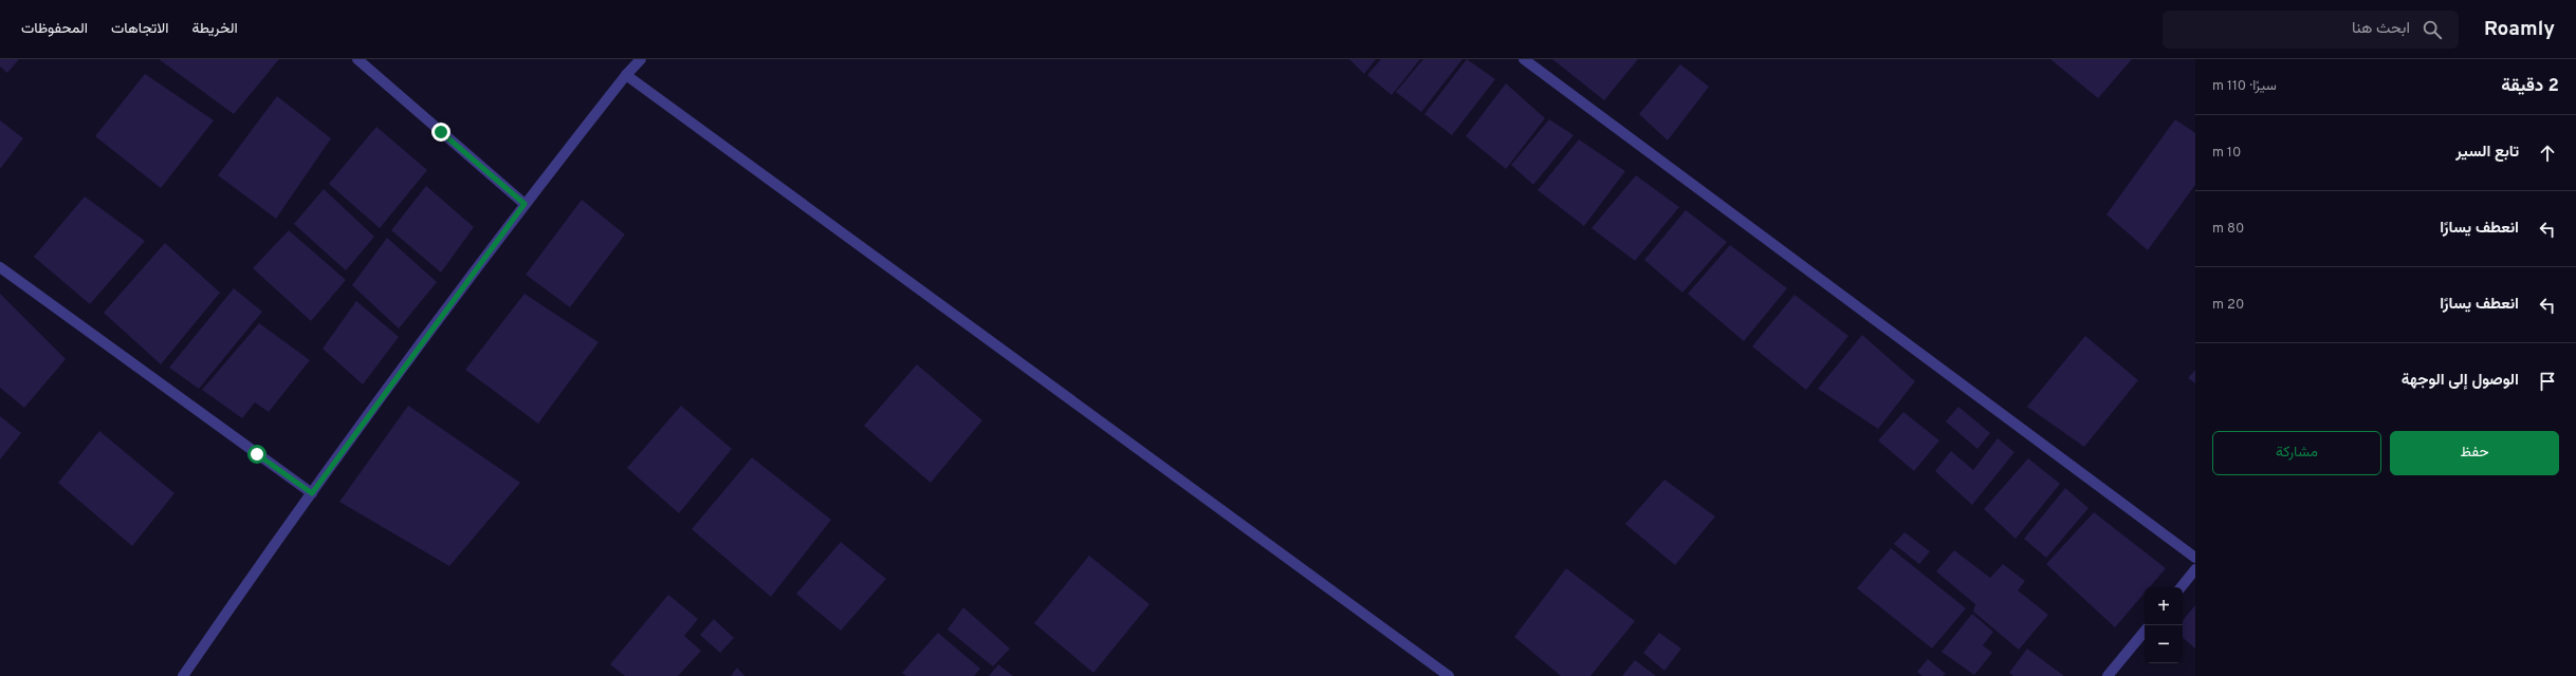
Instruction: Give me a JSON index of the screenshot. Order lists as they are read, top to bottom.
{
  "page": {
    "header": "Roamly",
    "search": "ابحث هنا",
    "nav": ["الخريطة", "الاتجاهات", "المحفوظات"],
    "heading": ["2 دقيقة", "سيرًا · 110 m"],
    "list": [
      ["تابع السير", "10 m"],
      ["انعطف يسارًا", "80 m"],
      ["انعطف يسارًا", "20 m"],
      "الوصول إلى الوجهة"
    ],
    "buttons": ["حفظ", "مشاركة"],
    "map_buttons": ["+", "−"]
  }
}
